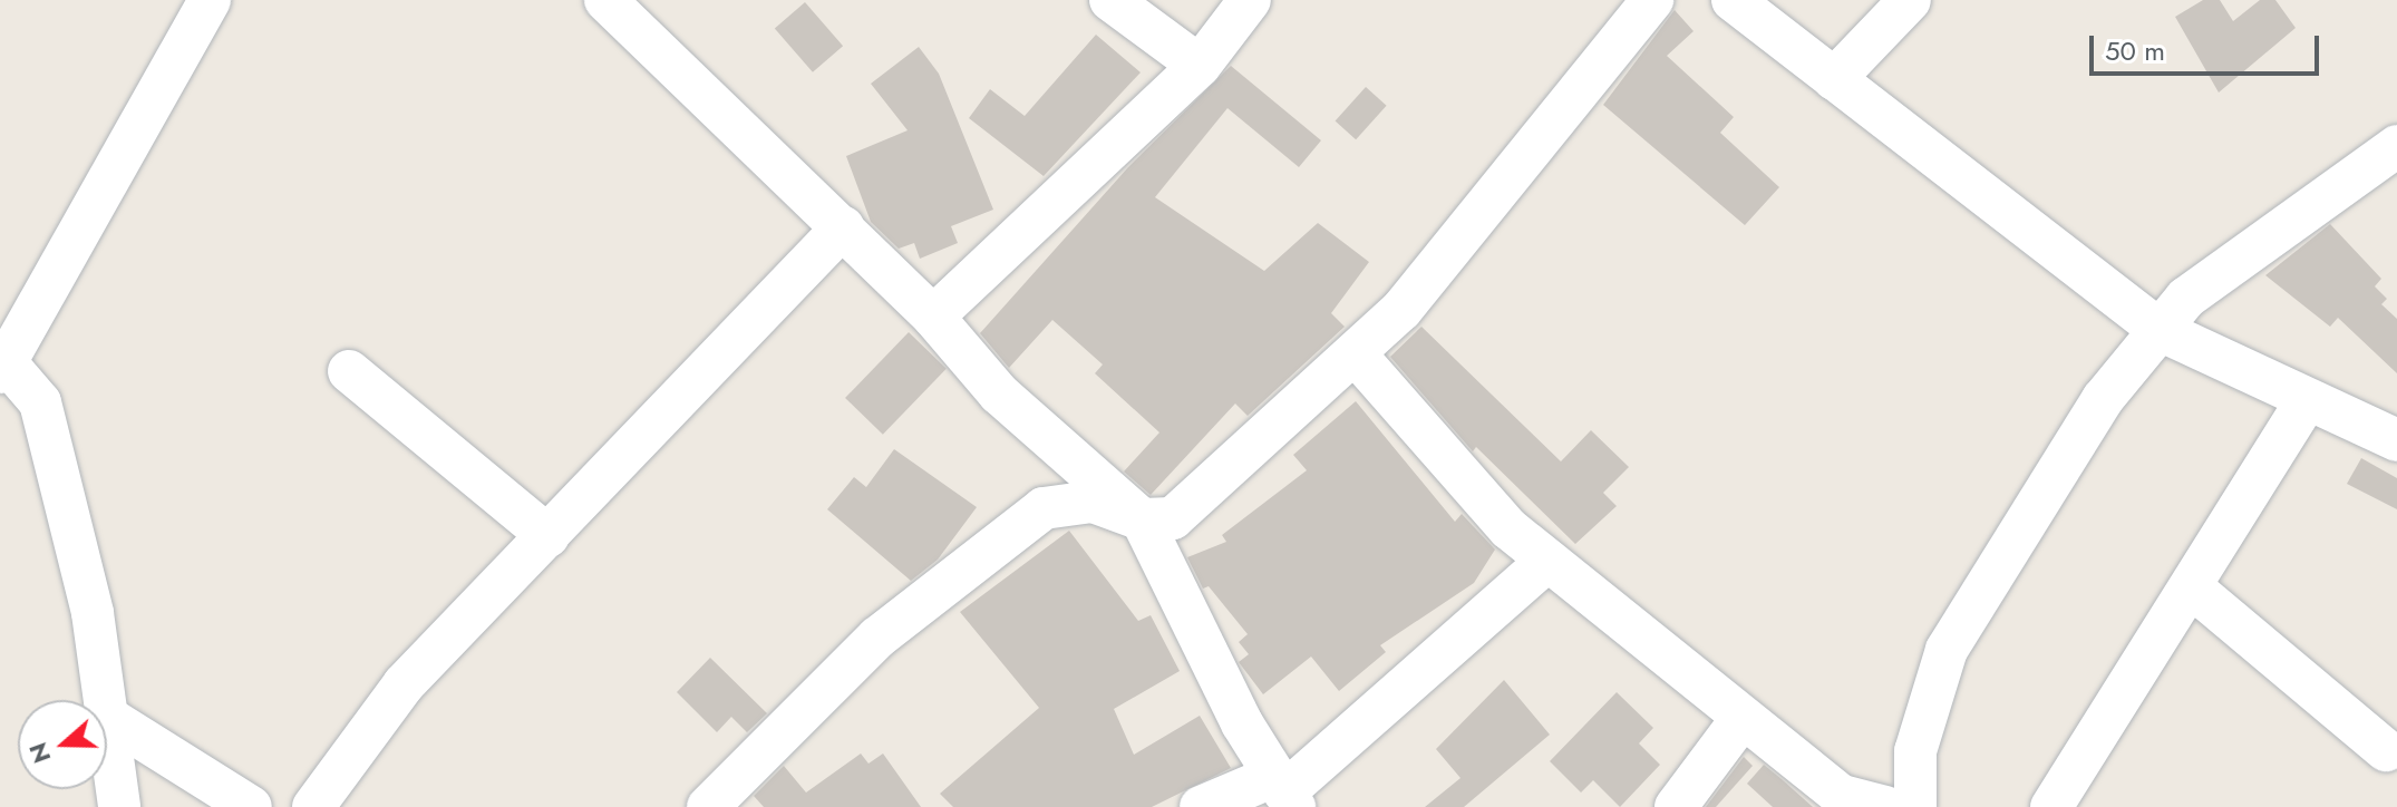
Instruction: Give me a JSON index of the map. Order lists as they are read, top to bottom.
{
  "scale_bar": "50 m",
  "north": "left"
}
